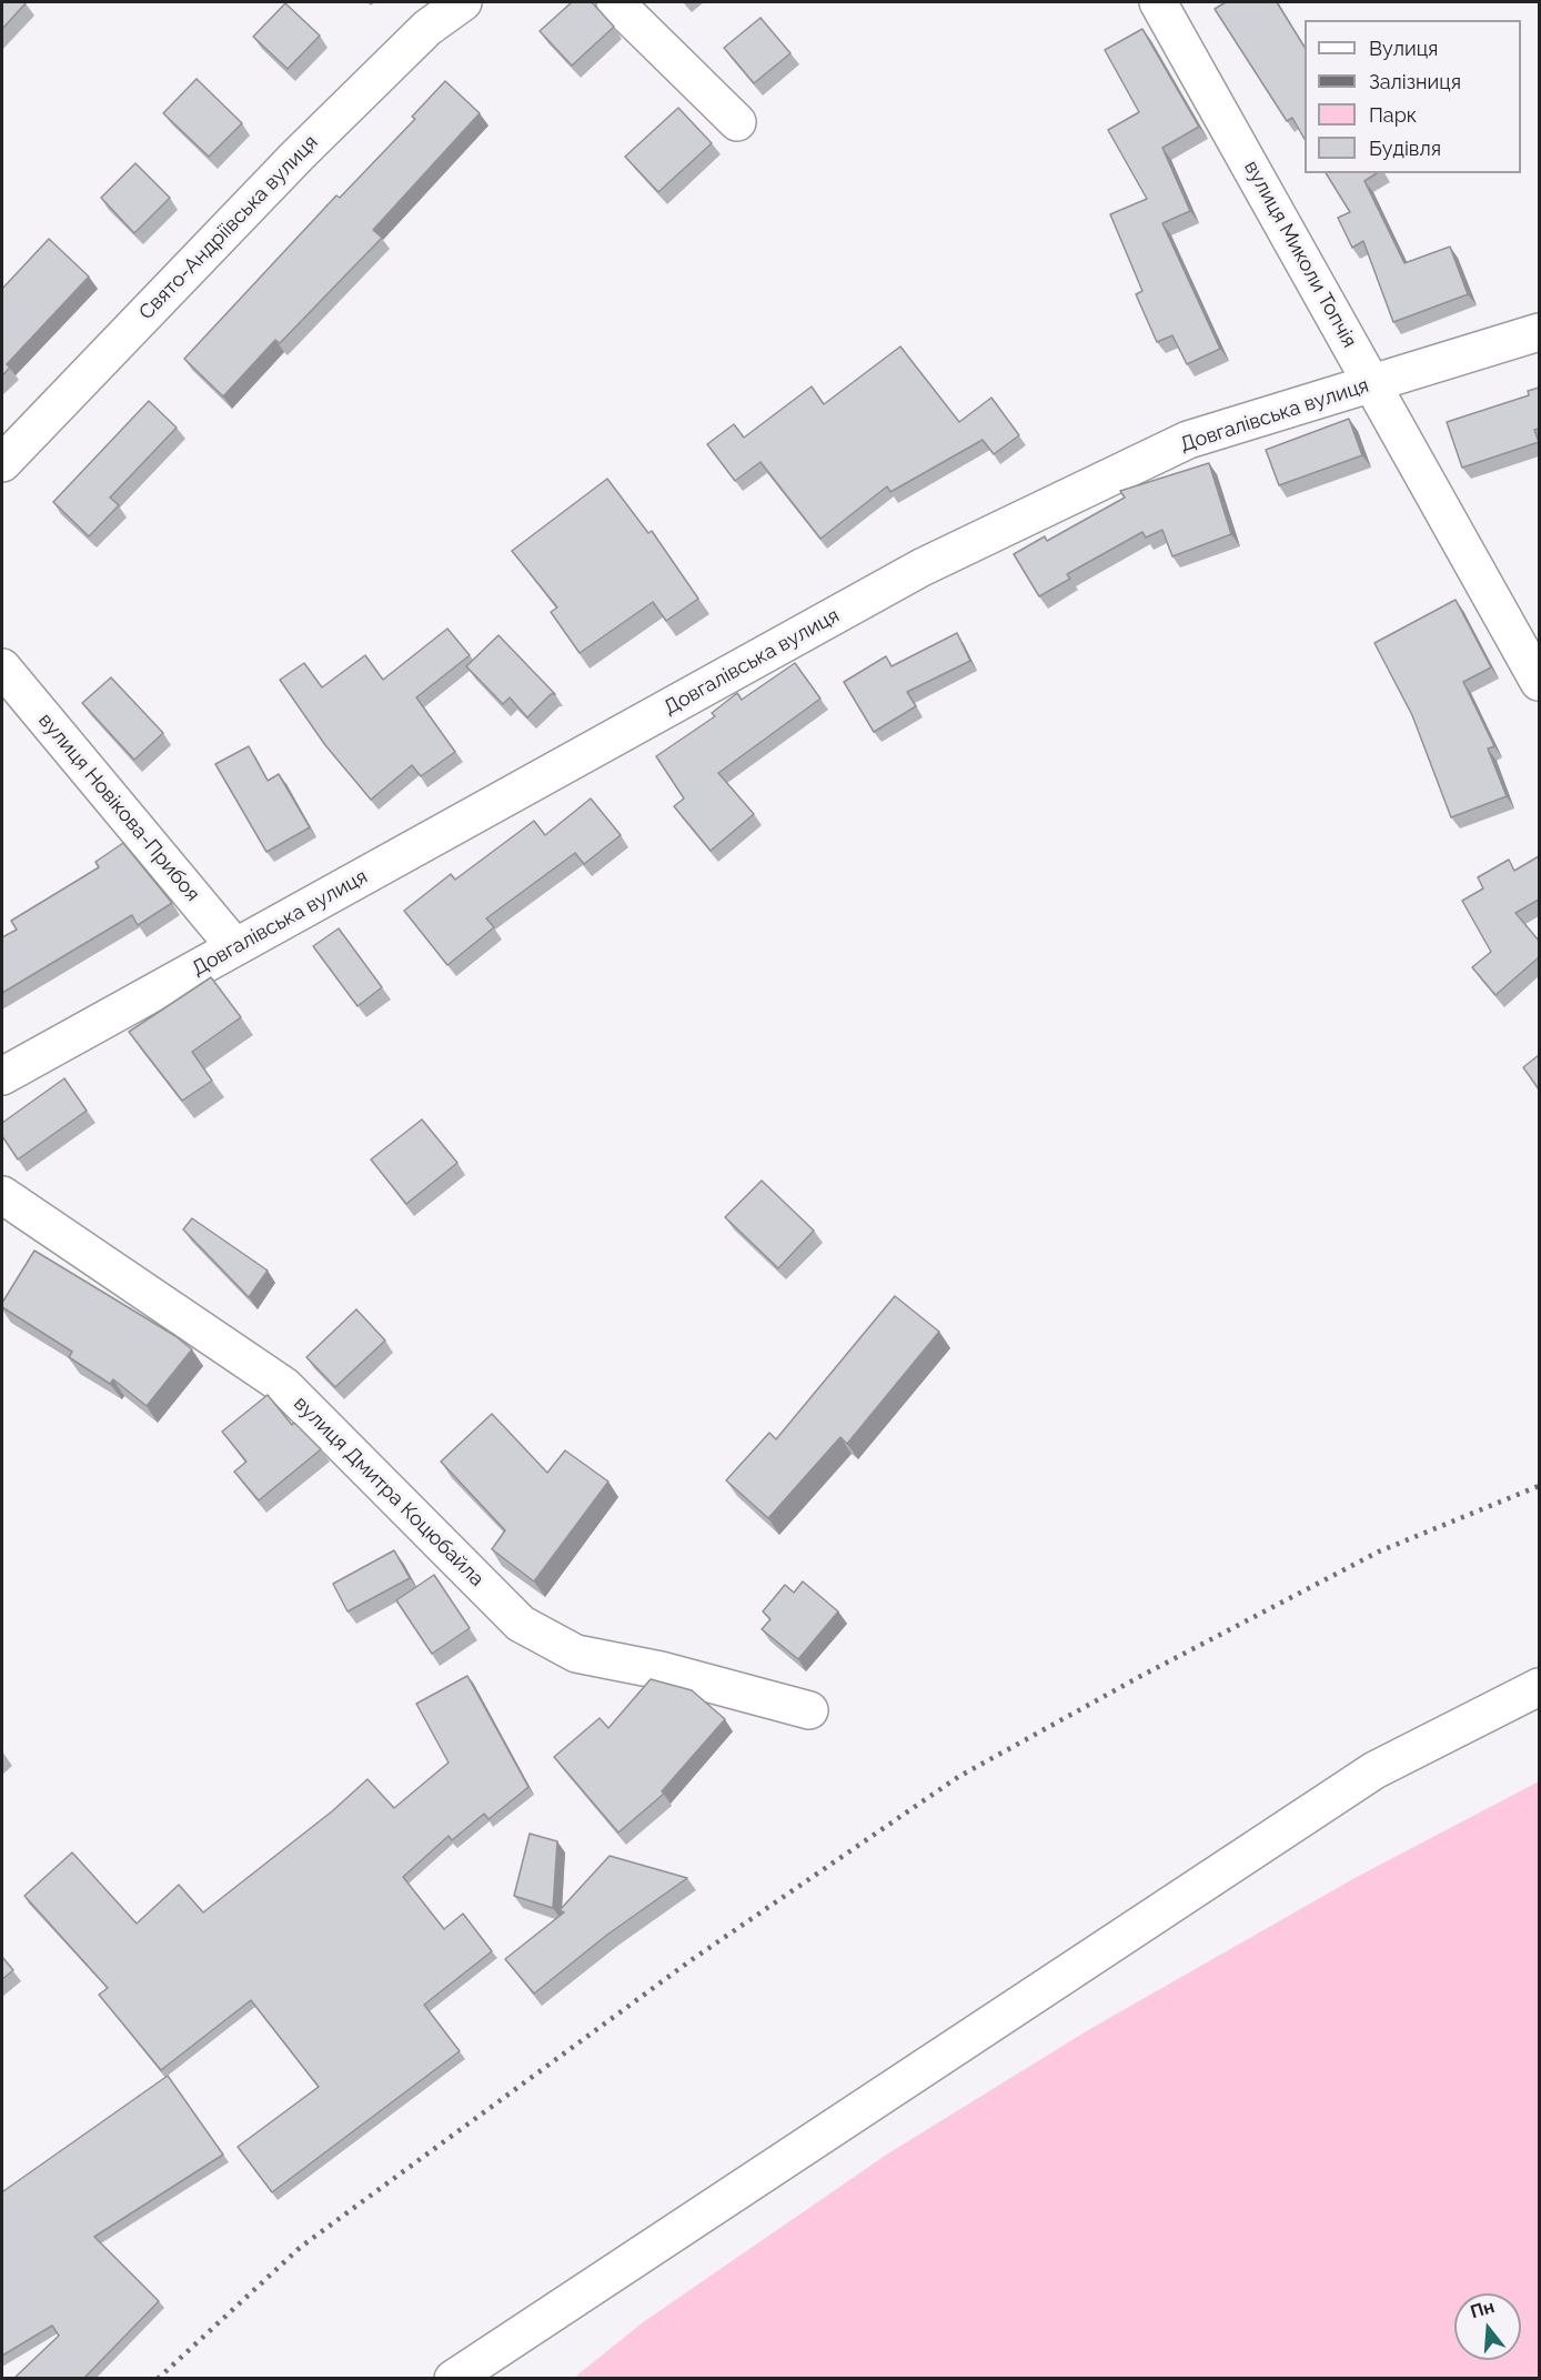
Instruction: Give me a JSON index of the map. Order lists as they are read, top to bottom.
{
  "streets": {
    "street": [
      "Свято-Андріївська вулиця",
      "вулиця Миколи Топчія",
      "Довгалівська вулиця",
      "вулиця Новікова-Прибоя",
      "вулиця Дмитра Коцюбайла"
    ]
  },
  "crossings": [
    ["вулиця Миколи Топчія", "Довгалівська вулиця"],
    ["Довгалівська вулиця", "вулиця Новікова-Прибоя"]
  ],
  "legend": [
    "Вулиця",
    "Залізниця",
    "Парк",
    "Будівля"
  ],
  "north": "top"
}
